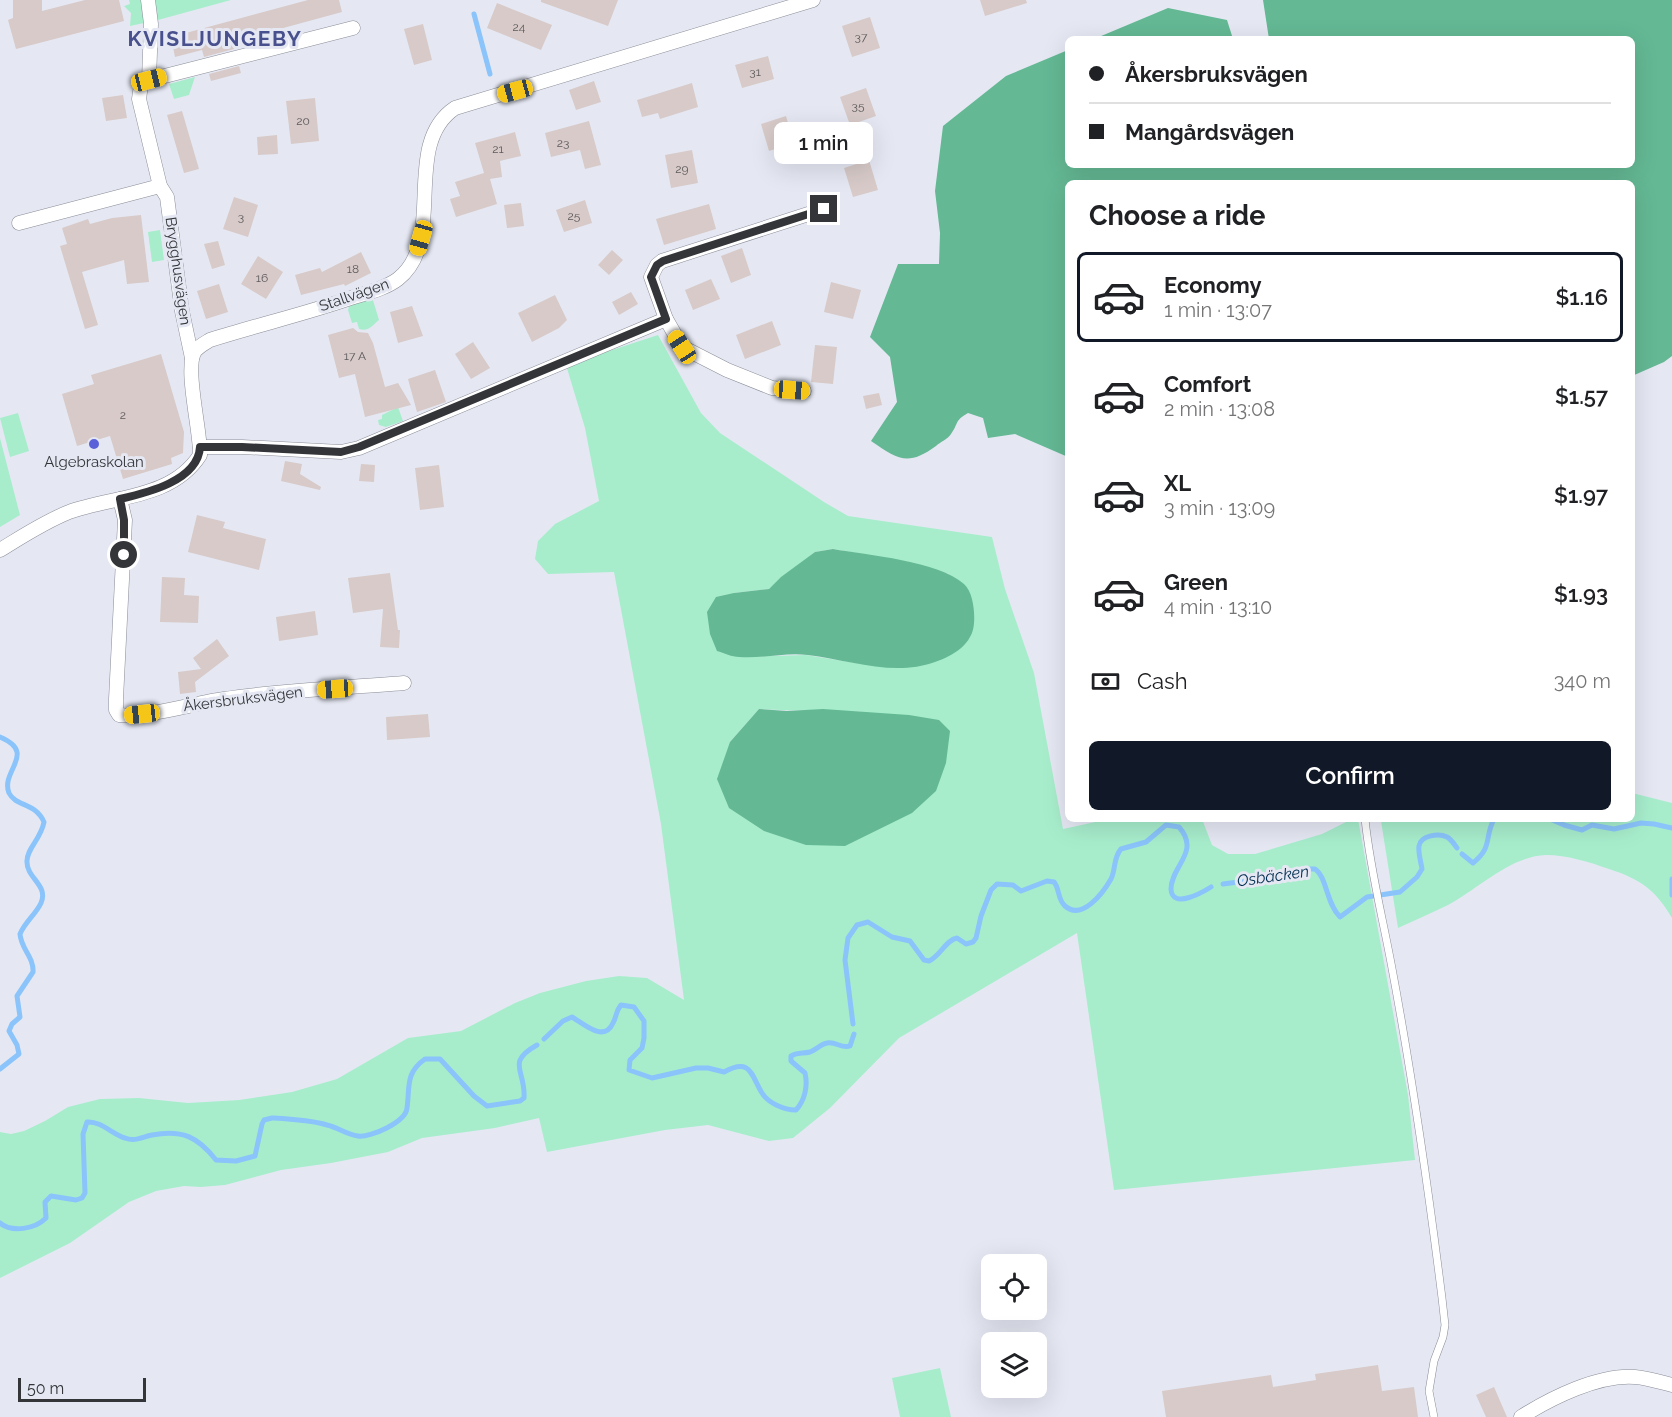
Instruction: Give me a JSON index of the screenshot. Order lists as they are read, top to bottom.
{
  "streets": {
    "street": ["Brygghusvägen", "Stallvägen", "Åkersbruksvägen"]
  },
  "crossings": [
    ["Brygghusvägen", "Stallvägen"]
  ],
  "districts": ["KVISLJUNGEBY"],
  "water": ["Osbäcken"],
  "places": ["Algebraskolan"],
  "house_numbers": [
    "24",
    "37",
    "31",
    "35",
    "20",
    "23",
    "21",
    "29",
    "25",
    "3",
    "18",
    "16",
    "17 A",
    "2"
  ],
  "scale_bar": "50 m",
  "page": {
    "banner": ["Åkersbruksvägen", "Mangårdsvägen"],
    "bubble": "1 min",
    "heading": "Choose a ride",
    "list": [
      {
        "name": "Economy",
        "note": "1 min · 13:07",
        "value": "$1.16"
      },
      {
        "name": "Comfort",
        "note": "2 min · 13:08",
        "value": "$1.57"
      },
      {
        "name": "XL",
        "note": "3 min · 13:09",
        "value": "$1.97"
      },
      {
        "name": "Green",
        "note": "4 min · 13:10",
        "value": "$1.93"
      }
    ],
    "pay": ["Cash", "340 m"],
    "buttons": "Confirm",
    "scale": "50 m"
  }
}
